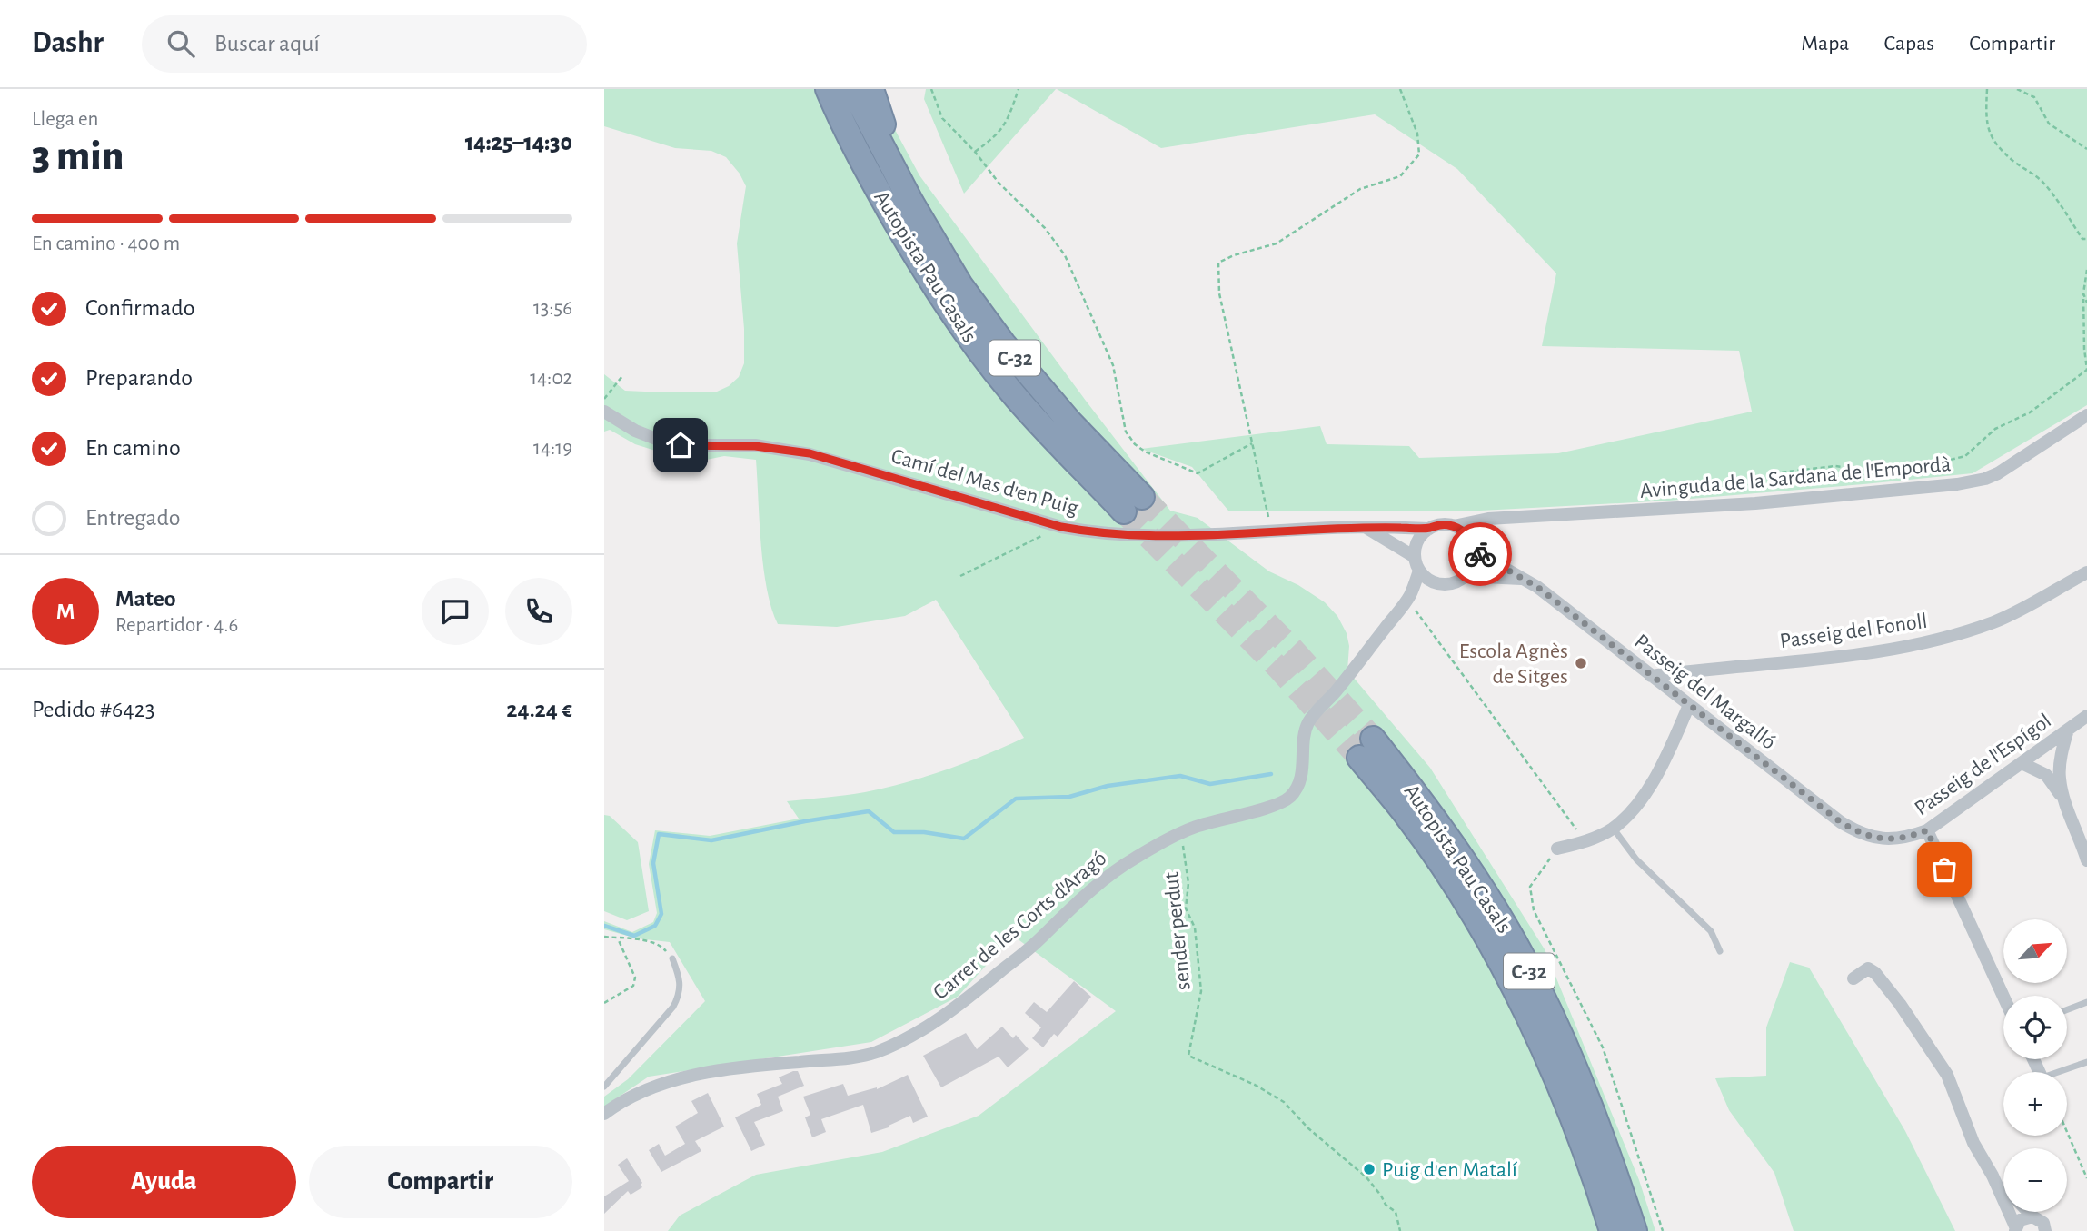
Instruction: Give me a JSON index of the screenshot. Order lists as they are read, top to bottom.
{
  "streets": {
    "highway": ["Autopista Pau Casals", "C-32"],
    "street": [
      "Avinguda de la Sardana de l'Empordà",
      "Camí del Mas d'en Puig",
      "Passeig del Fonoll",
      "Passeig del Margalló",
      "Passeig de l'Espígol",
      "Carrer de les Corts d'Aragó"
    ],
    "path": ["sender perdut"]
  },
  "crossings": [
    ["Avinguda de la Sardana de l'Empordà", "Camí del Mas d'en Puig"],
    ["Avinguda de la Sardana de l'Empordà", "Passeig del Margalló"],
    ["Camí del Mas d'en Puig", "Passeig del Margalló"],
    ["Passeig del Fonoll", "Passeig del Margalló"],
    ["Passeig del Margalló", "Passeig de l'Espígol"],
    ["Carrer de les Corts d'Aragó", "sender perdut"]
  ],
  "places": ["Escola Agnès de Sitges", "Puig d'en Matalí"],
  "north": "top right",
  "page": {
    "header": "Dashr",
    "search": "Buscar aquí",
    "nav": ["Mapa", "Capas", "Compartir"],
    "heading": ["3 min", "Llega en", "14:25–14:30"],
    "panel": [
      "Mateo",
      "Repartidor · 4.6",
      "Pedido #6423",
      "24.24 €"
    ],
    "bar": "En camino · 400 m",
    "list": [
      ["Confirmado", "13:56"],
      ["Preparando", "14:02"],
      ["En camino", "14:19"],
      "Entregado"
    ],
    "round": "M",
    "map_buttons": ["+", "−"],
    "buttons": ["Ayuda", "Compartir"]
  }
}
